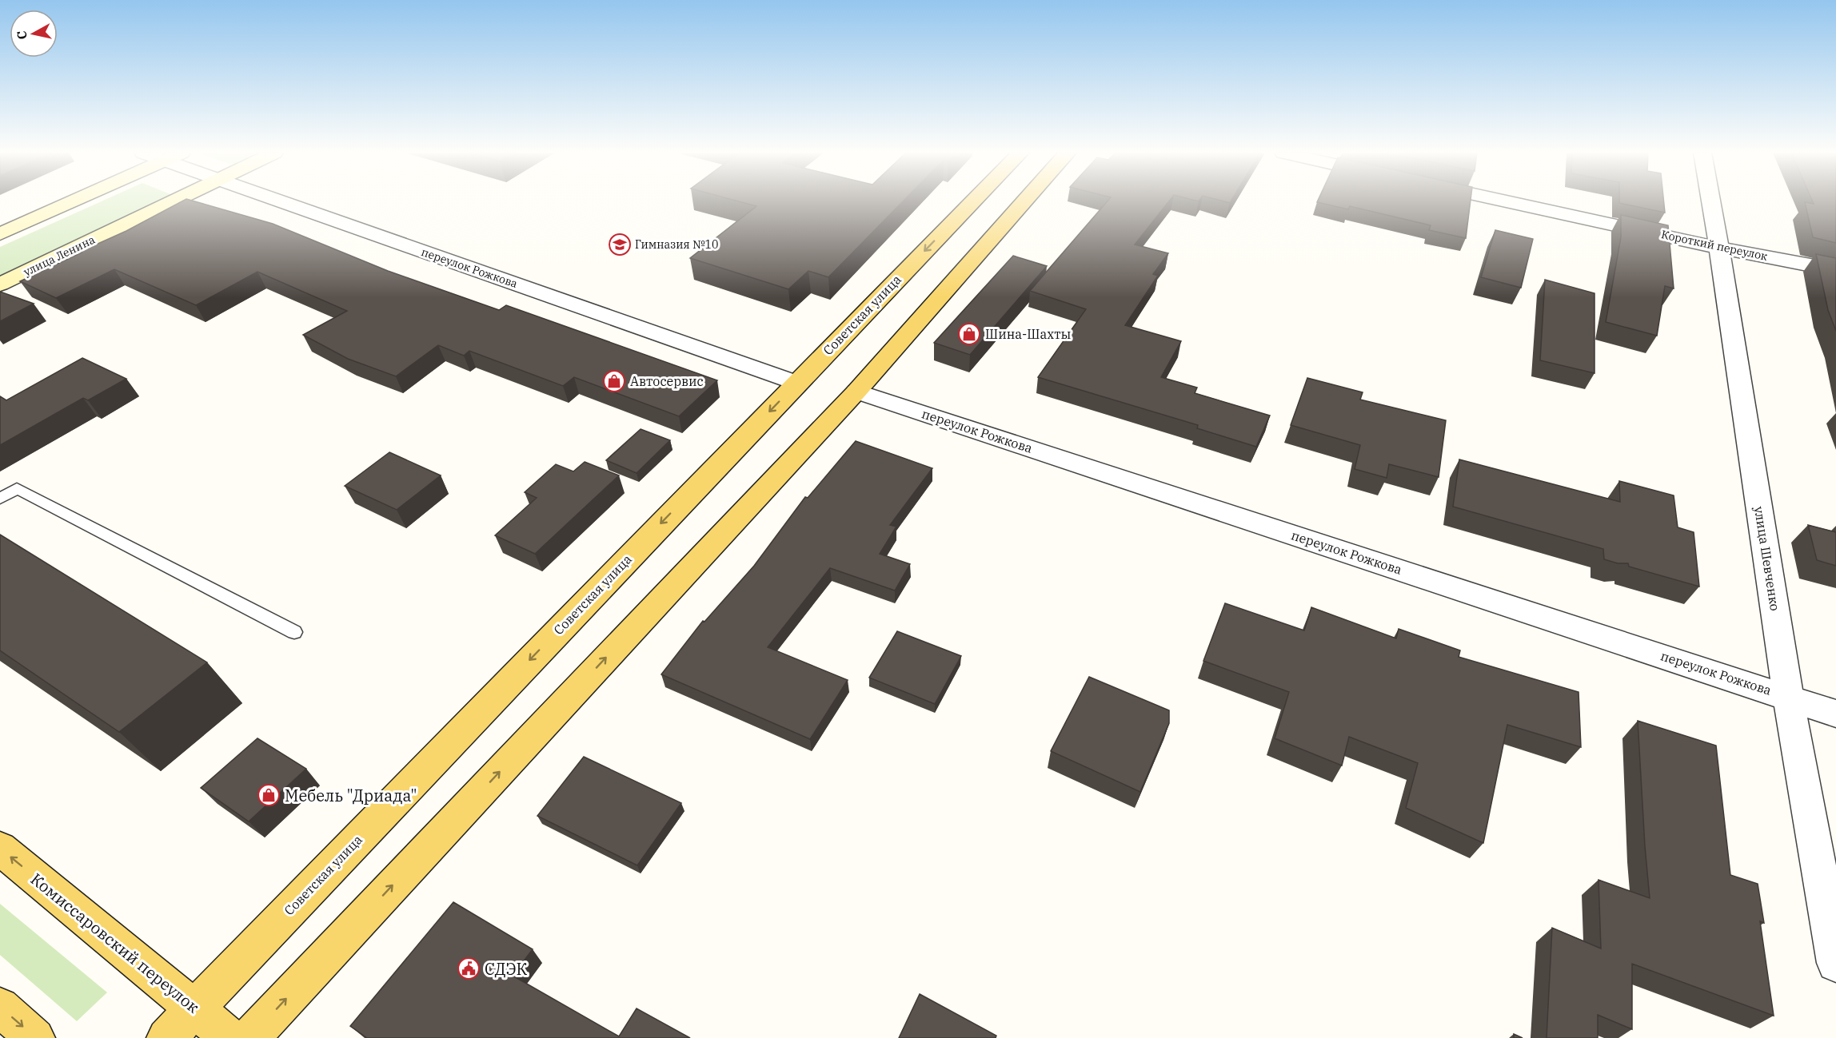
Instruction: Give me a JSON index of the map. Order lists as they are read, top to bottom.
{
  "streets": {
    "main road": ["улица Ленина", "Советская улица", "Комиссаровский переулок"],
    "street": ["Короткий переулок", "переулок Рожкова", "улица Шевченко"]
  },
  "crossings": [
    ["Короткий переулок", "улица Шевченко"],
    ["переулок Рожкова", "Советская улица"],
    ["переулок Рожкова", "улица Шевченко"],
    ["Советская улица", "Комиссаровский переулок"]
  ],
  "one_way": ["Комиссаровский переулок"],
  "places": {
    "school or university": ["Гимназия №10"],
    "shop": ["Шина-Шахты", "Автосервис", "Мебель \"Дриада\""],
    "public building": ["СДЭК"]
  },
  "north": "left"
}
